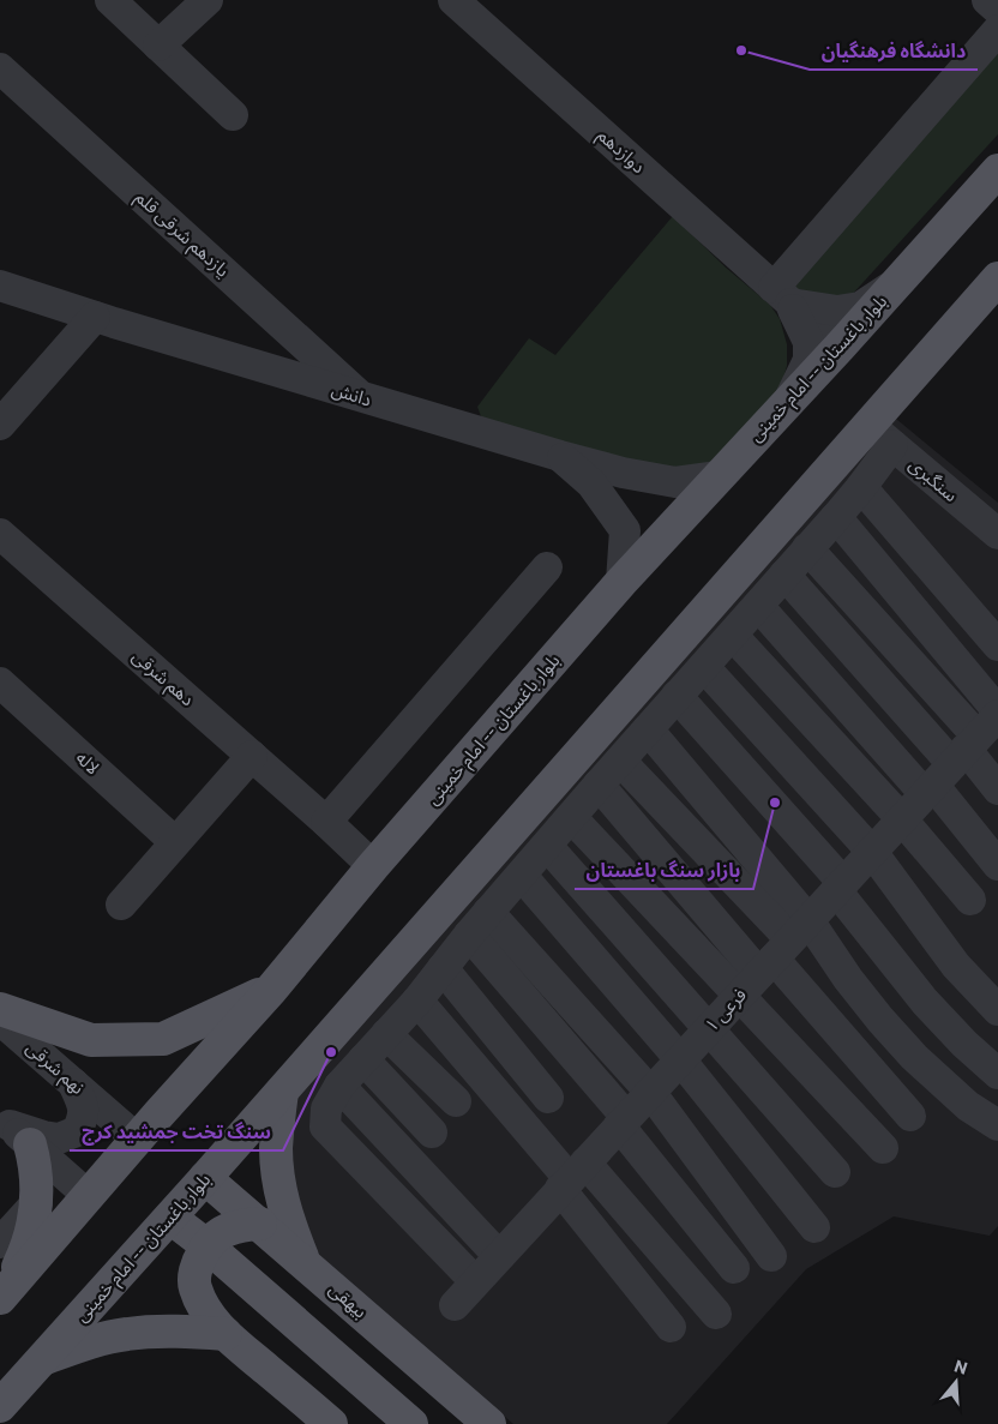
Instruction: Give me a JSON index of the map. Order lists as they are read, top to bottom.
{
  "streets": {
    "main road": ["بلوار باغستان -- امام خمینی", "بیهقی"],
    "street": [
      "دوازدهم",
      "یازدهم شرقی قلم",
      "دانش",
      "سنگبری",
      "دهم شرقی",
      "لاله",
      "۱ فرعی",
      "نهم شرقی"
    ]
  },
  "crossings": [
    ["دوازدهم", "بلوار باغستان -- امام خمینی"],
    ["یازدهم شرقی قلم", "دانش"],
    ["بلوار باغستان -- امام خمینی", "دانش"],
    ["بلوار باغستان -- امام خمینی", "سنگبری"],
    ["بلوار باغستان -- امام خمینی", "دهم شرقی"],
    ["بلوار باغستان -- امام خمینی", "نهم شرقی"],
    ["بلوار باغستان -- امام خمینی", "بیهقی"]
  ],
  "places": ["دانشگاه فرهنگیان", "بازار سنگ باغستان", "سنگ تخت جمشید کرج"],
  "north": "top"
}
